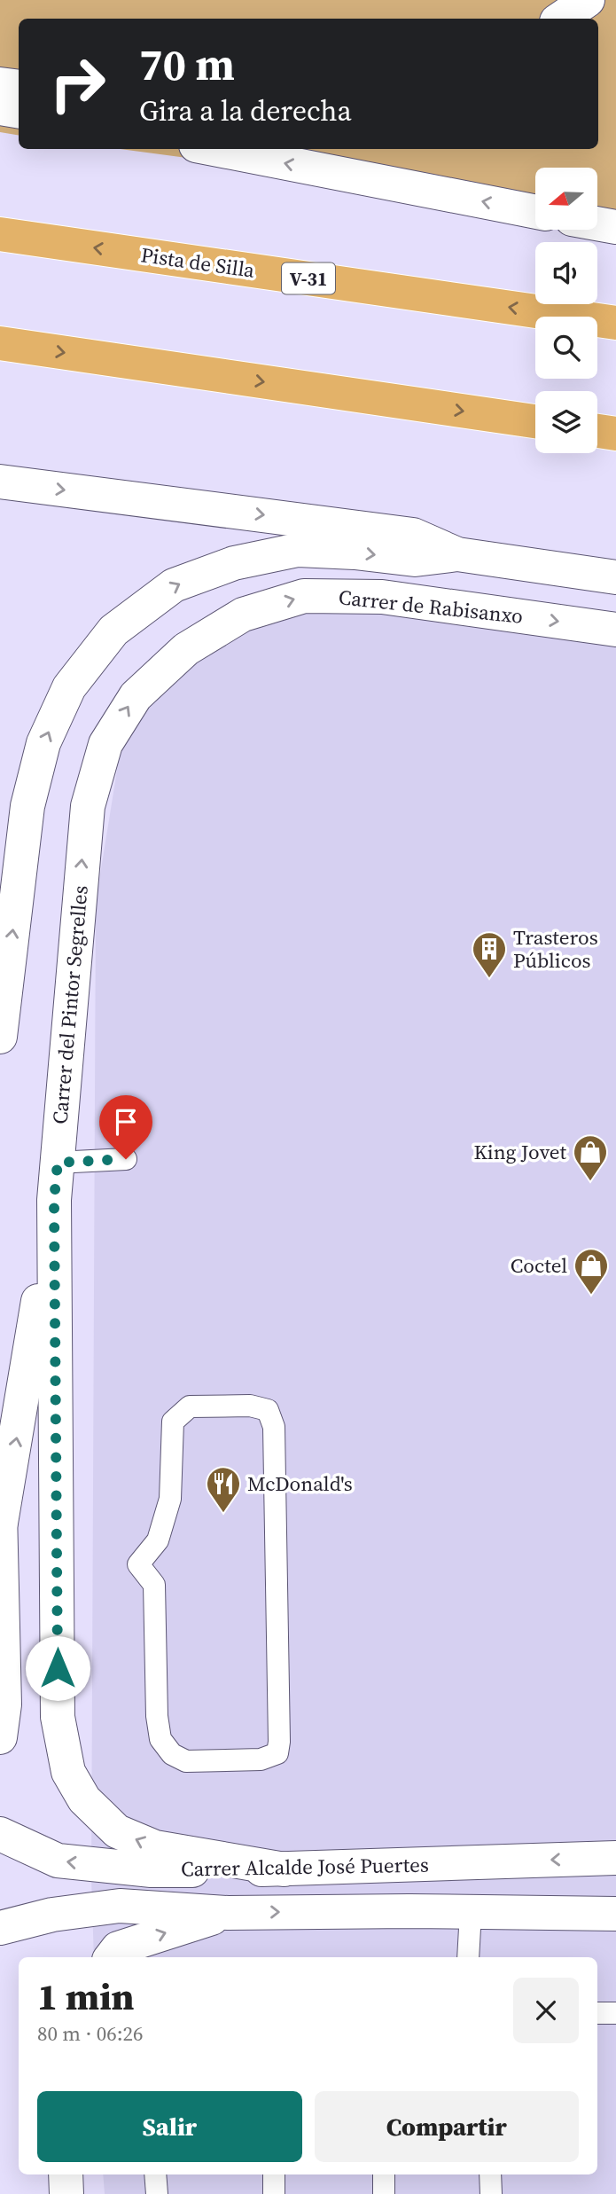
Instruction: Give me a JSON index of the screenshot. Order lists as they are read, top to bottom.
{
  "streets": {
    "highway": ["Pista de Silla", "V-31"],
    "street": ["Carrer de Rabisanxo", "Carrer del Pintor Segrelles", "Carrer Alcalde José Puertes"]
  },
  "crossings": [
    ["Carrer de Rabisanxo", "Carrer del Pintor Segrelles"],
    ["Carrer del Pintor Segrelles", "Carrer Alcalde José Puertes"]
  ],
  "one_way": ["Carrer de Rabisanxo"],
  "places": {
    "building": ["Trasteros Públicos"],
    "shop": ["King Jovet", "Coctel"],
    "restaurant": ["McDonald's"]
  },
  "north": "left",
  "page": {
    "turn": ["70 m", "Gira a la derecha"],
    "heading": ["1 min", "80 m · 06:26"],
    "buttons": ["Salir", "Compartir"]
  }
}
